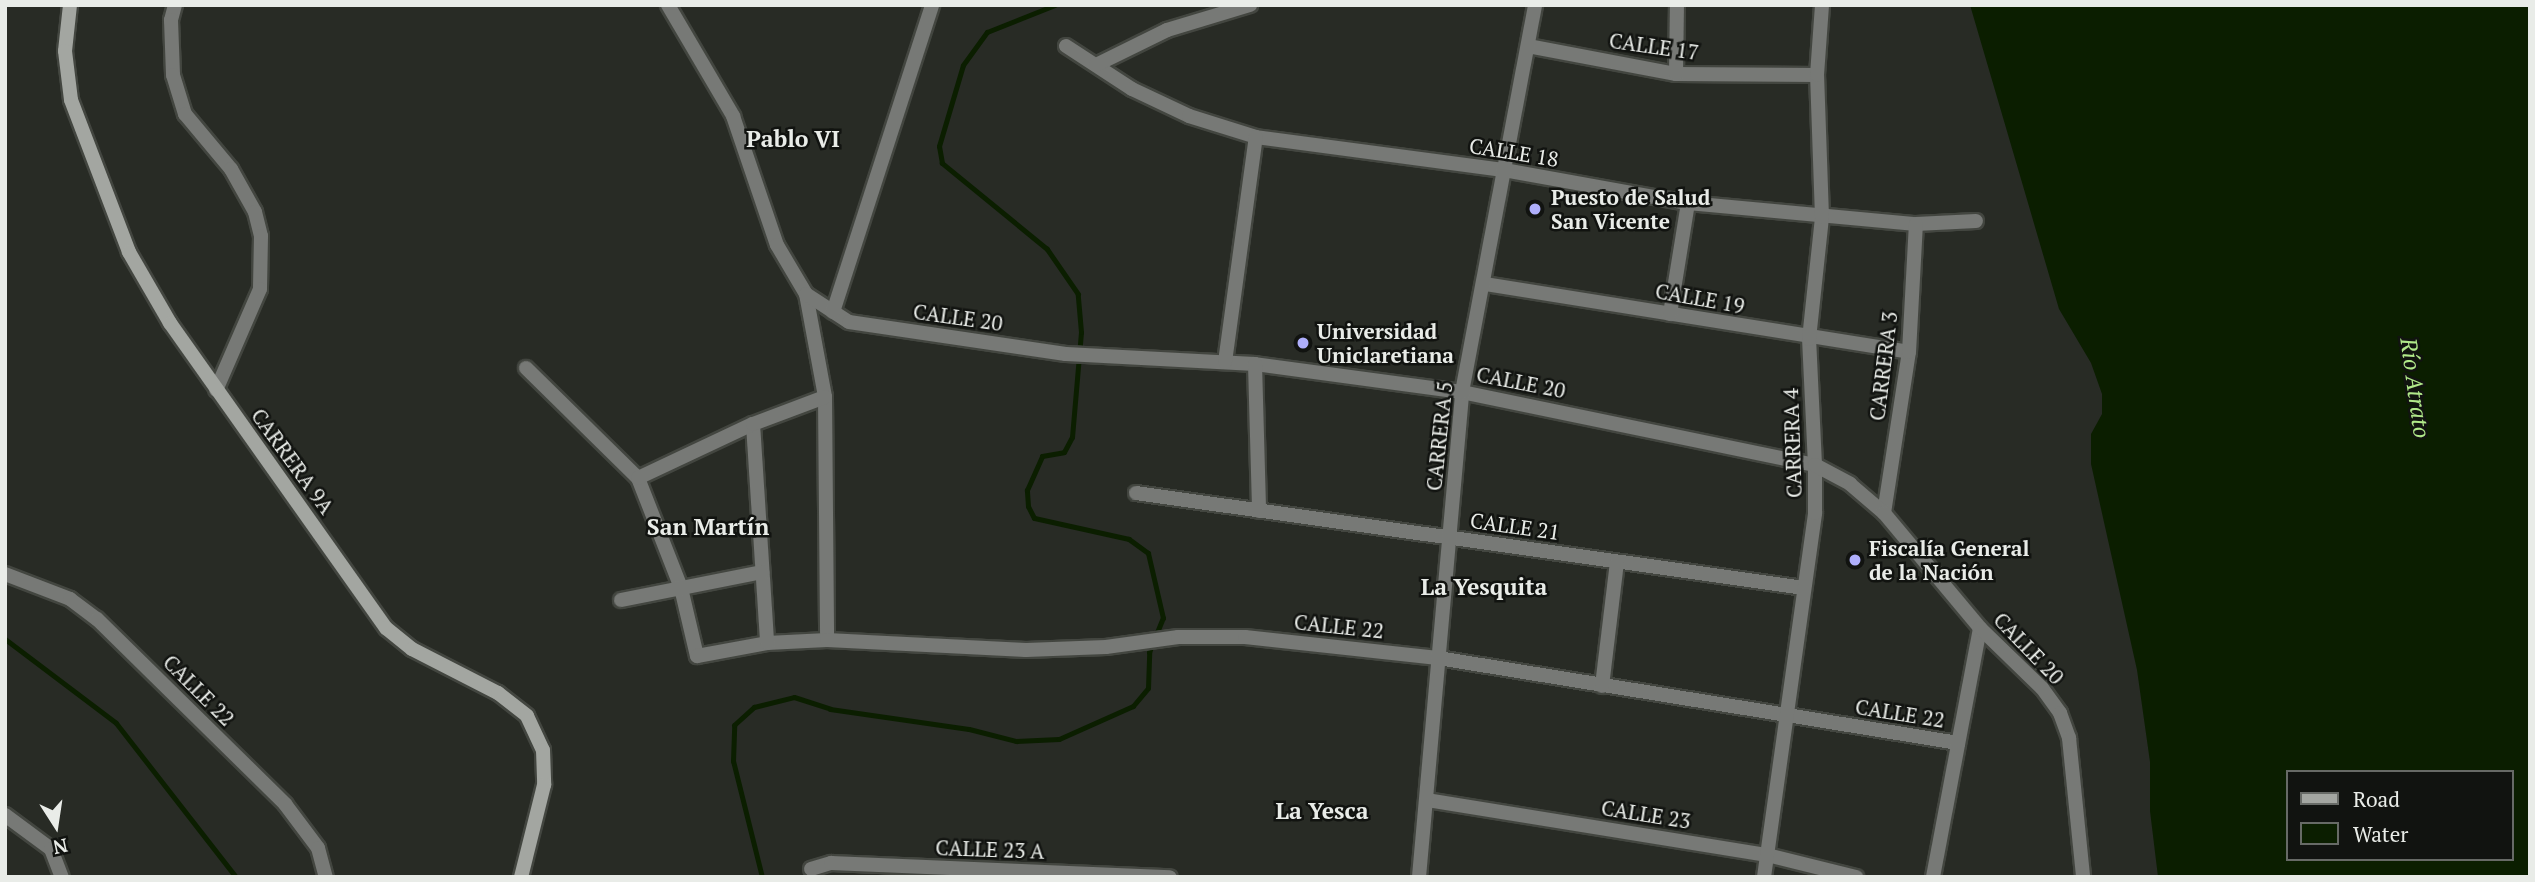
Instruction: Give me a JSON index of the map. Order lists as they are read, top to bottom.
{
  "streets": {
    "main road": ["CARRERA 9A"],
    "street": [
      "CALLE 17",
      "CALLE 18",
      "CALLE 19",
      "CALLE 20",
      "CARRERA 3",
      "CARRERA 5",
      "CARRERA 4",
      "CALLE 21",
      "CALLE 22",
      "CALLE 23",
      "CALLE 23 A"
    ]
  },
  "crossings": [
    ["CALLE 17", "CARRERA 5"],
    ["CALLE 17", "CARRERA 4"],
    ["CALLE 18", "CARRERA 3"],
    ["CALLE 18", "CARRERA 5"],
    ["CALLE 18", "CARRERA 4"],
    ["CALLE 19", "CARRERA 3"],
    ["CALLE 19", "CARRERA 5"],
    ["CALLE 19", "CARRERA 4"],
    ["CALLE 20", "CARRERA 3"],
    ["CALLE 20", "CARRERA 5"],
    ["CALLE 20", "CARRERA 4"],
    ["CARRERA 5", "CALLE 21"],
    ["CARRERA 5", "CALLE 22"],
    ["CARRERA 5", "CALLE 23"],
    ["CARRERA 4", "CALLE 21"],
    ["CARRERA 4", "CALLE 22"],
    ["CARRERA 4", "CALLE 23"]
  ],
  "districts": [
    "Pablo VI",
    "San Martín",
    "La Yesquita",
    "La Yesca"
  ],
  "water": ["Río Atrato"],
  "places": ["Puesto de Salud San Vicente", "Universidad Uniclaretiana", "Fiscalía General de la Nación"],
  "legend": ["Road", "Water"],
  "north": "bottom"
}
